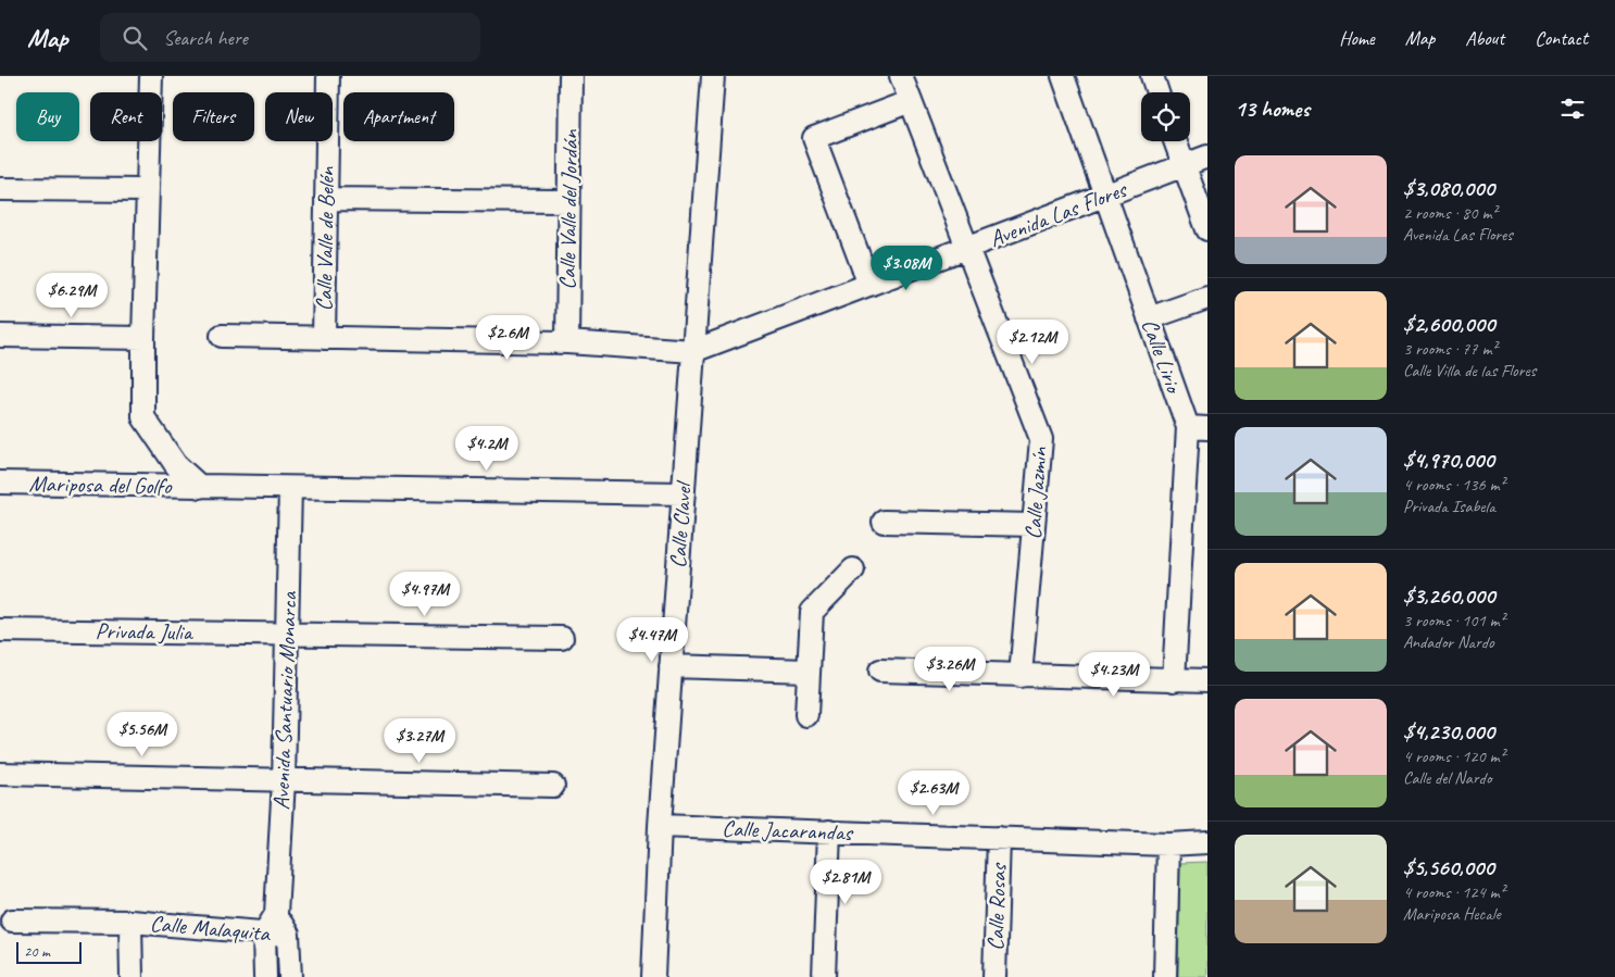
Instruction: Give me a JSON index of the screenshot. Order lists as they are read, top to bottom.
{
  "streets": {
    "street": [
      "Calle Valle del Jordán",
      "Avenida Las Flores",
      "Calle Valle de Belén",
      "Calle Lirio",
      "Mariposa del Golfo",
      "Calle Jazmín",
      "Calle Clavel",
      "Privada Julia",
      "Avenida Santuario Monarca",
      "Calle Jacarandas",
      "Calle Rosas",
      "Calle Malaquita"
    ]
  },
  "crossings": [
    ["Avenida Las Flores", "Calle Lirio"],
    ["Avenida Las Flores", "Calle Jazmín"],
    ["Avenida Las Flores", "Calle Clavel"],
    ["Mariposa del Golfo", "Avenida Santuario Monarca"],
    ["Calle Clavel", "Calle Jacarandas"],
    ["Privada Julia", "Avenida Santuario Monarca"],
    ["Avenida Santuario Monarca", "Calle Malaquita"],
    ["Calle Jacarandas", "Calle Rosas"]
  ],
  "scale_bar": "20 m",
  "page": {
    "header": "Map",
    "search": "Search here",
    "nav": [
      "Home",
      "Map",
      "About",
      "Contact"
    ],
    "heading": "13 homes",
    "chip": [
      "Buy",
      "Rent",
      "Filters",
      "New",
      "Apartment"
    ],
    "list": [
      {
        "name": "$3,080,000",
        "note": "2 rooms · 80 m² · Avenida Las Flores"
      },
      {
        "name": "$2,600,000",
        "note": "3 rooms · 77 m² · Calle Villa de las Flores"
      },
      {
        "name": "$4,970,000",
        "note": "4 rooms · 136 m² · Privada Isabela"
      },
      {
        "name": "$3,260,000",
        "note": "3 rooms · 101 m² · Andador Nardo"
      },
      {
        "name": "$4,230,000",
        "note": "4 rooms · 120 m² · Calle del Nardo"
      },
      {
        "name": "$5,560,000",
        "note": "4 rooms · 124 m² · Mariposa Hecale"
      }
    ],
    "price": [
      "$3.08M",
      "$6.29M",
      "$2.6M",
      "$2.12M",
      "$4.2M",
      "$4.97M",
      "$4.47M",
      "$3.26M",
      "$4.23M",
      "$5.56M",
      "$3.27M",
      "$2.63M",
      "$2.81M"
    ],
    "scale": "20 m"
  }
}
